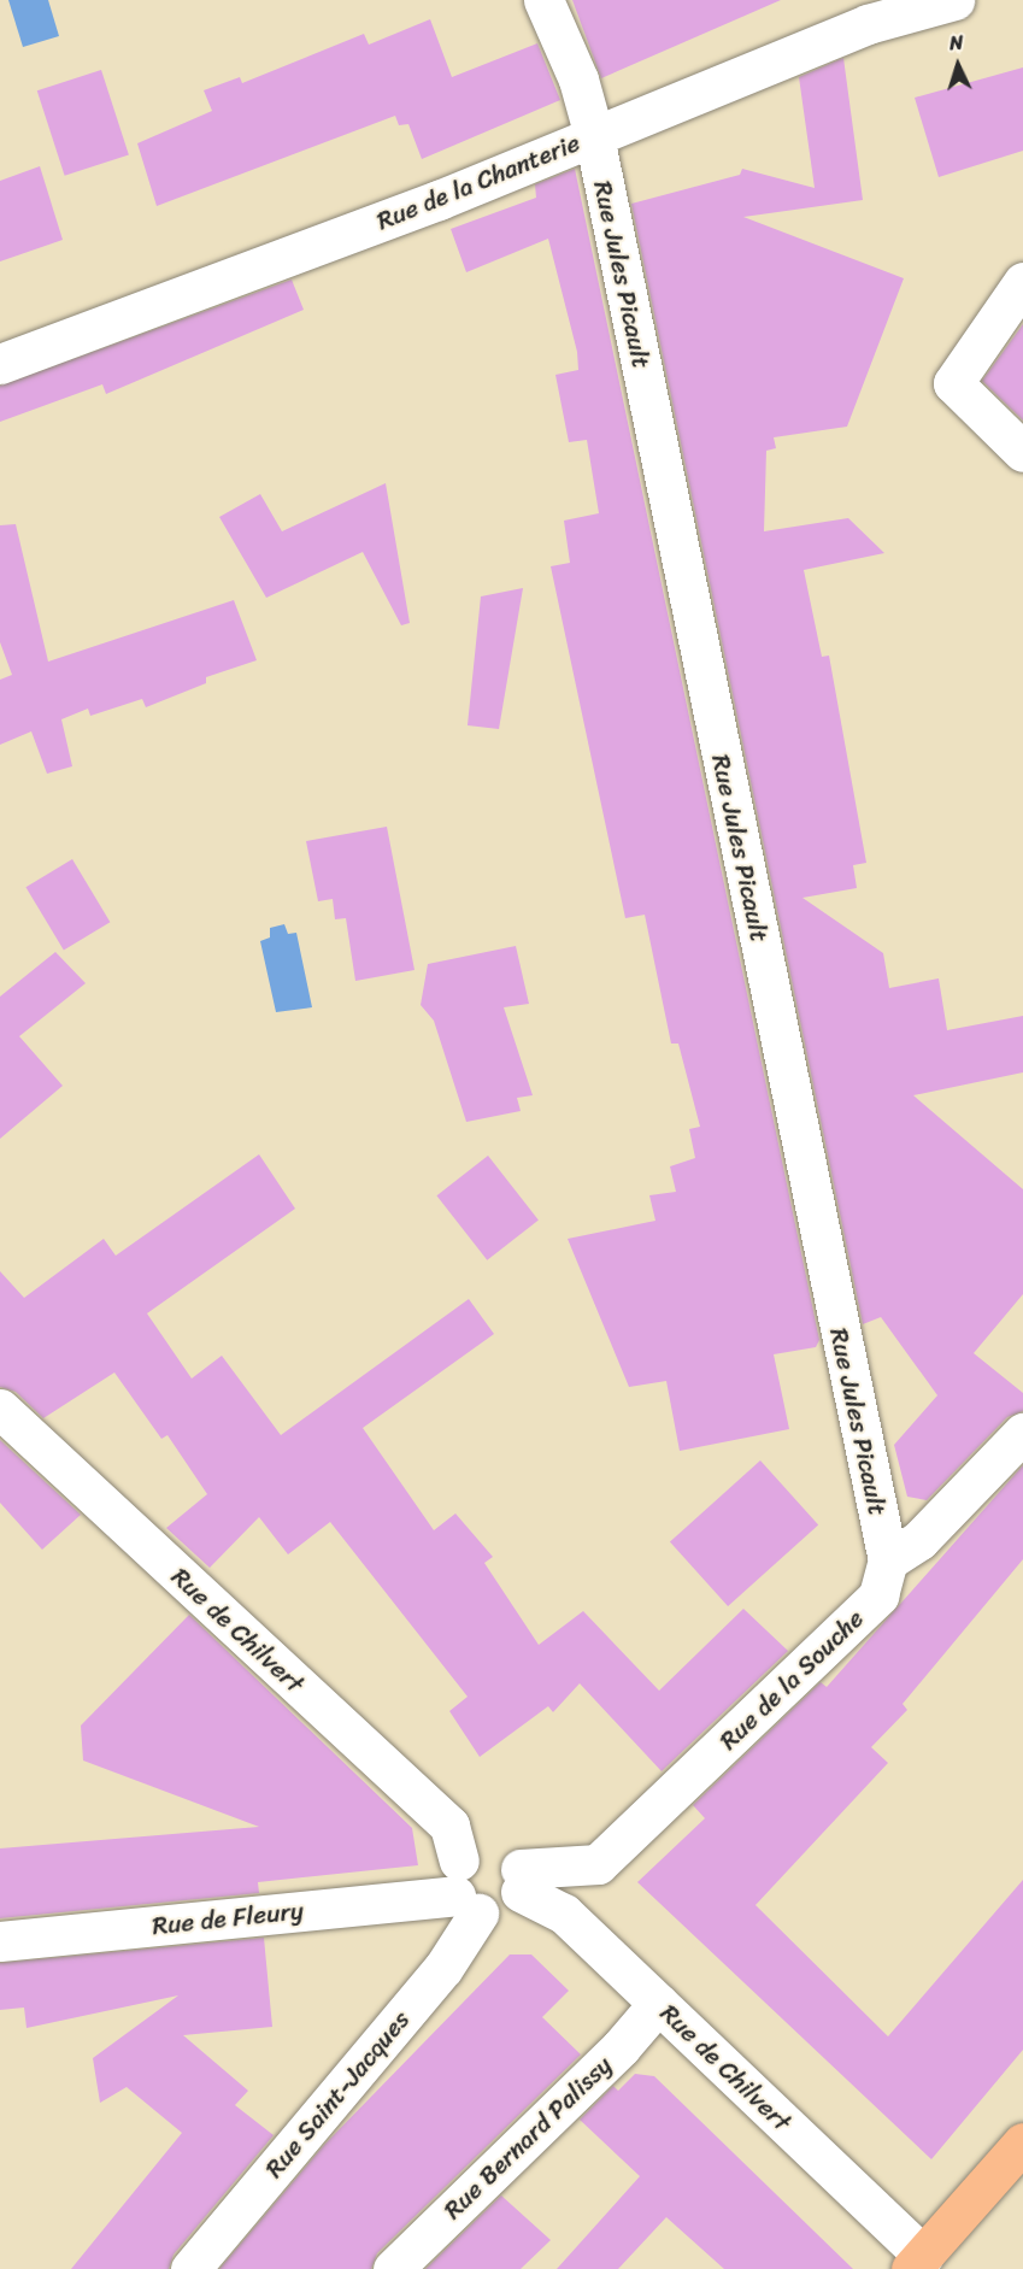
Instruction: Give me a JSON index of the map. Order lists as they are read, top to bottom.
{
  "streets": {
    "street": [
      "Rue de la Chanterie",
      "Rue Jules Picault",
      "Rue de Chilvert",
      "Rue de la Souche",
      "Rue de Fleury",
      "Rue Saint-Jacques",
      "Rue Bernard Palissy"
    ]
  },
  "crossings": [
    ["Rue de la Chanterie", "Rue Jules Picault"],
    ["Rue Jules Picault", "Rue de la Souche"],
    ["Rue de Chilvert", "Rue de la Souche"],
    ["Rue de Chilvert", "Rue de Fleury"],
    ["Rue de Chilvert", "Rue Saint-Jacques"],
    ["Rue de Chilvert", "Rue Bernard Palissy"],
    ["Rue de Fleury", "Rue Saint-Jacques"]
  ],
  "north": "top"
}
